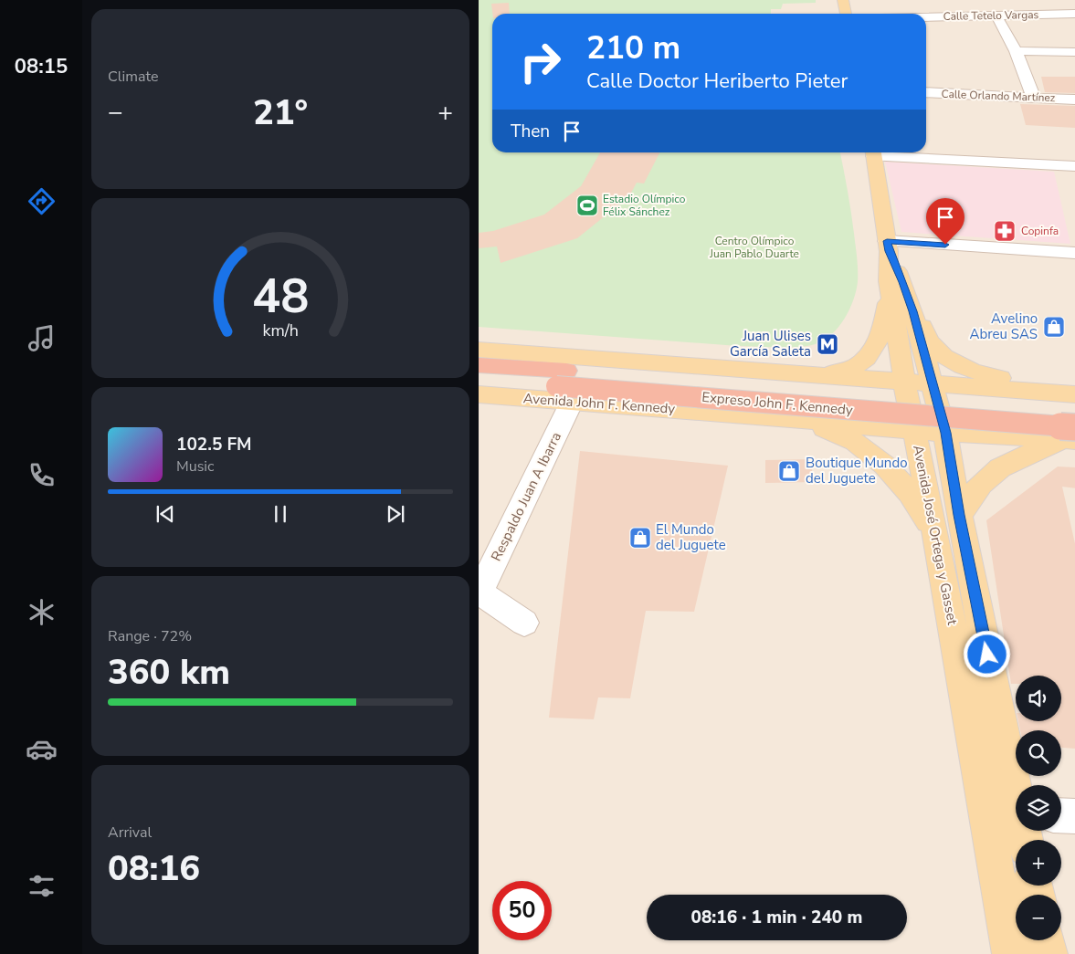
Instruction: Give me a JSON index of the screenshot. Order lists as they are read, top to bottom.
{
  "streets": {
    "highway": ["Expreso John F. Kennedy"],
    "main road": ["Avenida John F. Kennedy", "Avenida José Ortega y Gasset"],
    "street": ["Calle Tetelo Vargas", "Calle Orlando Martínez", "Respaldo Juan A Ibarra"]
  },
  "crossings": [
    ["Avenida John F. Kennedy", "Expreso John F. Kennedy"],
    ["Avenida John F. Kennedy", "Respaldo Juan A Ibarra"],
    ["Avenida John F. Kennedy", "Avenida José Ortega y Gasset"],
    ["Expreso John F. Kennedy", "Respaldo Juan A Ibarra"]
  ],
  "parks": ["Centro Olímpico Juan Pablo Duarte"],
  "places": {
    "sports": ["Estadio Olímpico Félix Sánchez"],
    "pharmacy": ["Copinfa"],
    "shop": ["Avelino Abreu SAS", "Boutique Mundo del Juguete", "El Mundo del Juguete"],
    "metro station": ["Juan Ulises García Saleta"]
  },
  "page": {
    "tabs": "08:15",
    "tile": [
      "Climate",
      ["Range · 72%", "360 km"],
      ["Arrival", "08:16"]
    ],
    "turn": ["210 m", "Calle Doctor Heriberto Pieter"],
    "heat": ["−", "21°", "+"],
    "then": "Then",
    "song": ["102.5 FM", "Music"],
    "map_buttons": ["+", "−"],
    "limit": "50",
    "trip": "08:16 · 1 min · 240 m",
    "gauge": ["48", "km/h"]
  }
}
